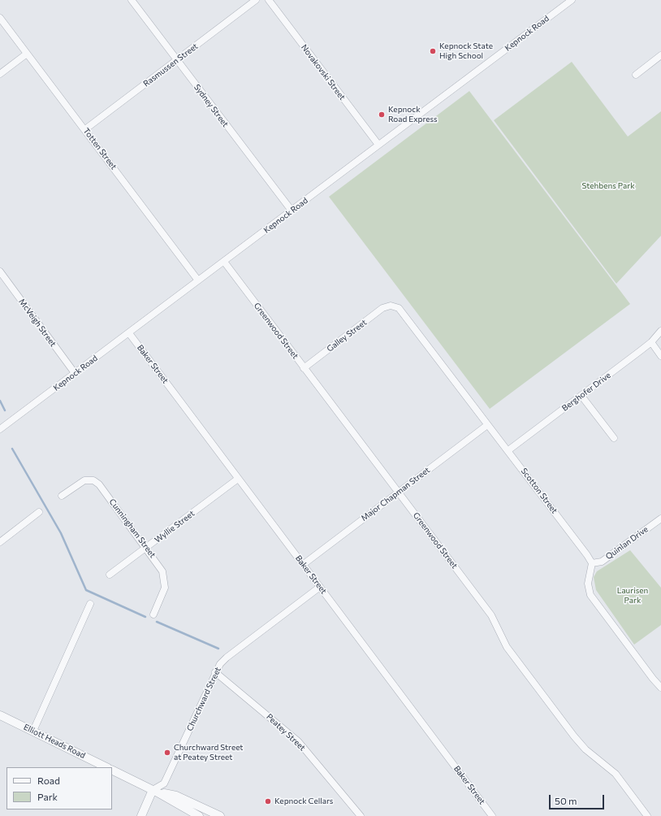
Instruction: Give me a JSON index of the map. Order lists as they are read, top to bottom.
{
  "streets": {
    "street": [
      "Kepnock Road",
      "Rasmussen Street",
      "Novakovski Street",
      "Sydney Street",
      "Totten Street",
      "McVeigh Street",
      "Greenwood Street",
      "Galley Street",
      "Baker Street",
      "Berghofer Drive",
      "Scotton Street",
      "Major Chapman Street",
      "Wyllie Street",
      "Cunningham Street",
      "Quinlan Drive",
      "Churchward Street",
      "Peatey Street",
      "Elliott Heads Road"
    ]
  },
  "crossings": [
    ["Kepnock Road", "Novakovski Street"],
    ["Kepnock Road", "Sydney Street"],
    ["Kepnock Road", "Totten Street"],
    ["Kepnock Road", "McVeigh Street"],
    ["Kepnock Road", "Greenwood Street"],
    ["Kepnock Road", "Baker Street"],
    ["Rasmussen Street", "Sydney Street"],
    ["Rasmussen Street", "Totten Street"],
    ["Greenwood Street", "Galley Street"],
    ["Greenwood Street", "Major Chapman Street"],
    ["Galley Street", "Scotton Street"],
    ["Baker Street", "Major Chapman Street"],
    ["Baker Street", "Wyllie Street"],
    ["Baker Street", "Churchward Street"],
    ["Berghofer Drive", "Scotton Street"],
    ["Scotton Street", "Major Chapman Street"],
    ["Scotton Street", "Quinlan Drive"],
    ["Wyllie Street", "Cunningham Street"],
    ["Churchward Street", "Peatey Street"]
  ],
  "parks": ["Stehbens Park", "Laurisen Park"],
  "places": [
    "Kepnock State High School",
    "Kepnock Road Express",
    "Churchward Street at Peatey Street",
    "Kepnock Cellars"
  ],
  "legend": ["Road", "Park"],
  "scale_bar": "50 m"
}
